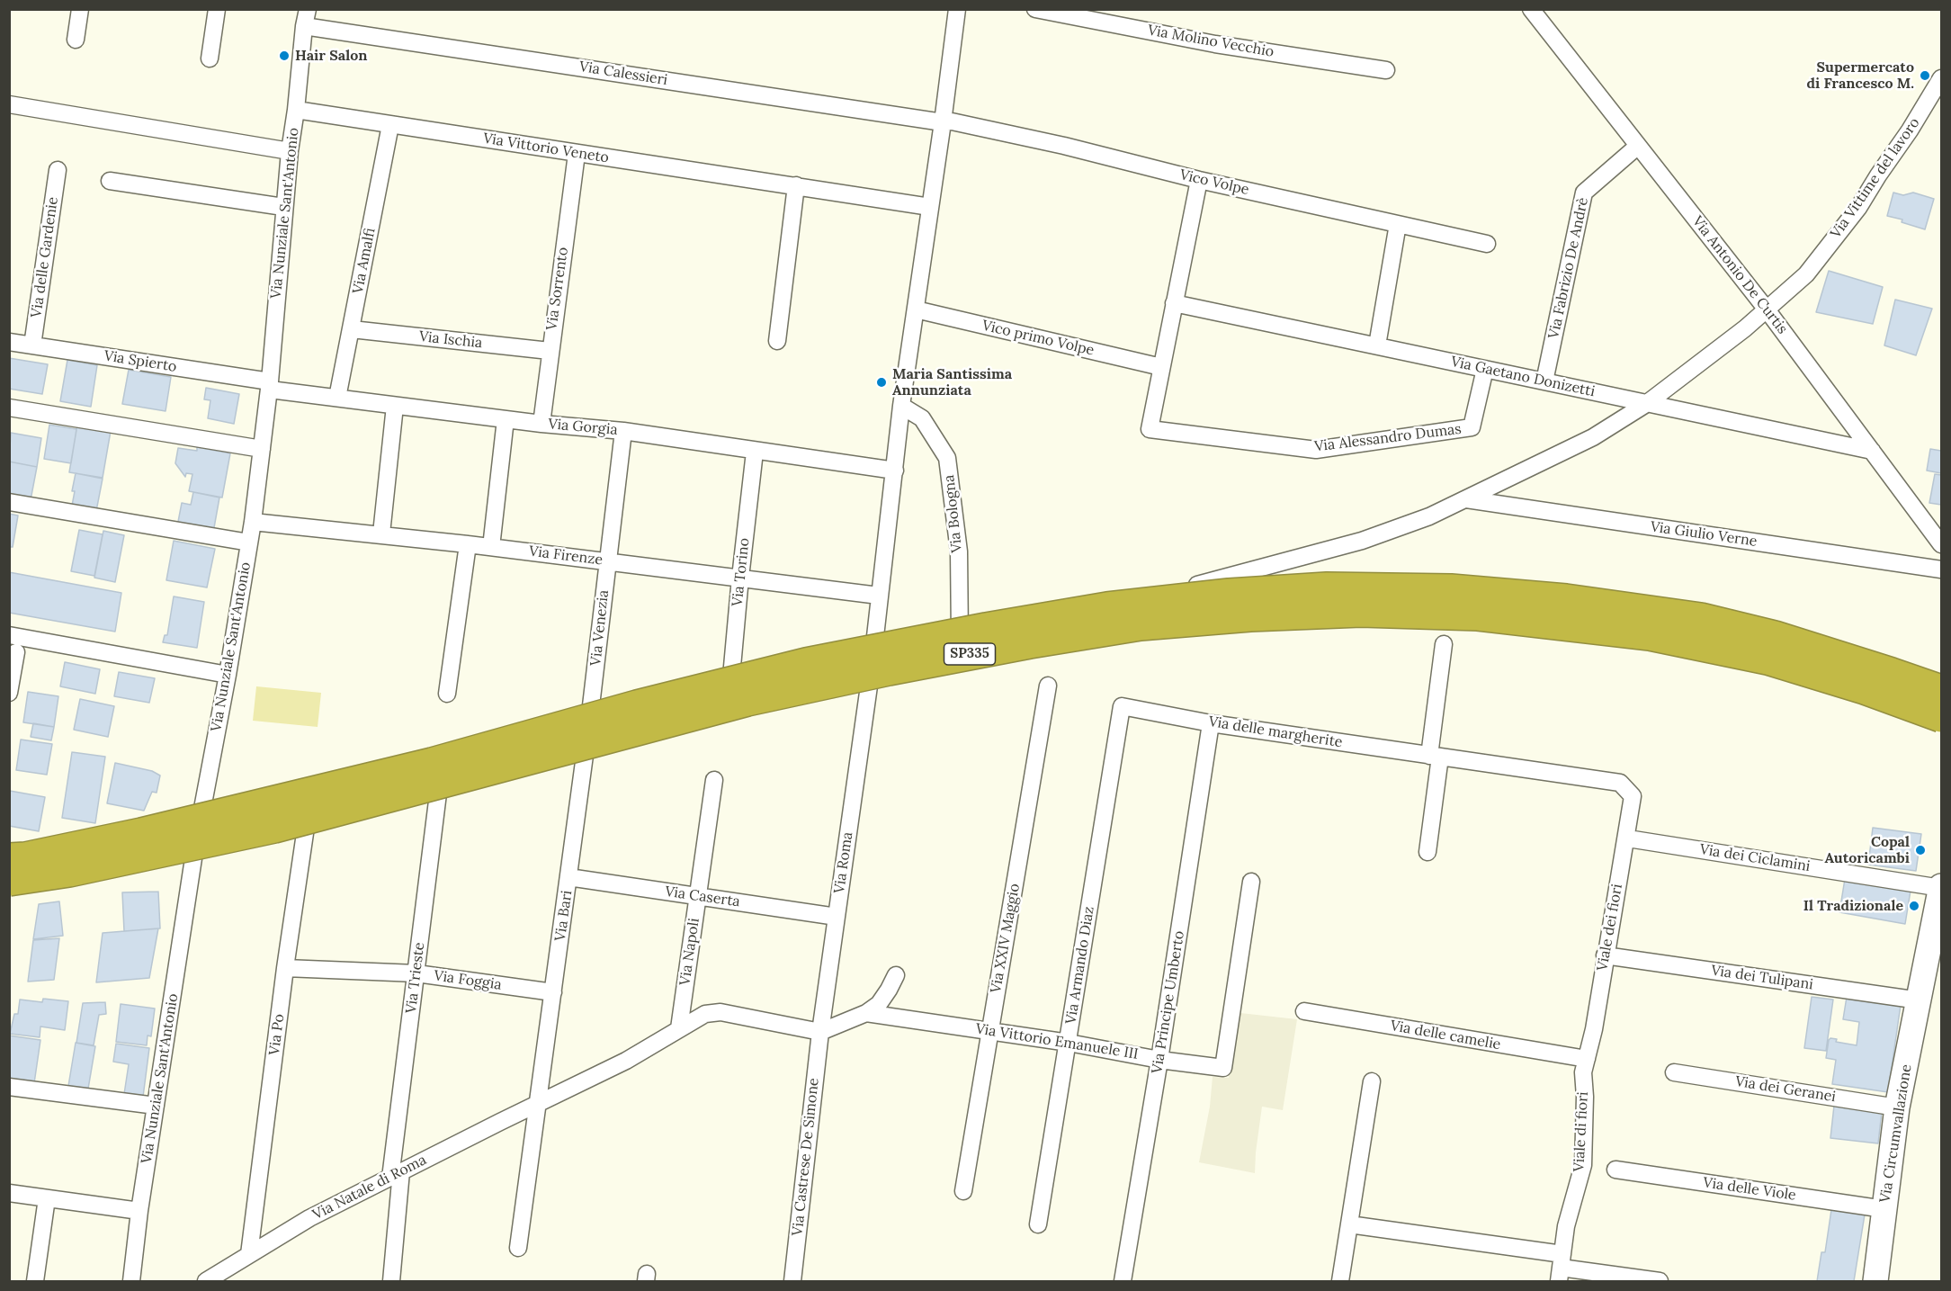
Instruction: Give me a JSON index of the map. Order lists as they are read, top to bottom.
{
  "streets": {
    "highway": ["SP335"],
    "street": [
      "Via Molino Vecchio",
      "Via Calessieri",
      "Via Vittorio Veneto",
      "Via Vittime del lavoro",
      "Vico Volpe",
      "Via Nunziale Sant'Antonio",
      "Via delle Gardenie",
      "Via Amalfi",
      "Via Fabrizio De Andrè",
      "Via Antonio De Curtis",
      "Via Sorrento",
      "Vico primo Volpe",
      "Via Ischia",
      "Via Spierto",
      "Via Gaetano Donizetti",
      "Via Gorgia",
      "Via Alessandro Dumas",
      "Via Bologna",
      "Via Giulio Verne",
      "Via Firenze",
      "Via Torino",
      "Via Venezia",
      "Via delle margherite",
      "Via dei Ciclamini",
      "Via Roma",
      "Via Caserta",
      "Via Bari",
      "Viale dei fiori",
      "Via XXIV Maggio",
      "Via Napoli",
      "Via Armando Diaz",
      "Via Trieste",
      "Via dei Tulipani",
      "Via Foggia",
      "Via Principe Umberto",
      "Via Po",
      "Via delle camelie",
      "Via Vittorio Emanuele III",
      "Via dei Geranei",
      "Viale di fiori",
      "Via Circumvallazione",
      "Via Castrese De Simone",
      "Via Natale di Roma",
      "Via delle Viole"
    ]
  },
  "crossings": [
    ["Via Calessieri", "Vico Volpe"],
    ["Via Calessieri", "Via Nunziale Sant'Antonio"],
    ["Via Calessieri", "Via Roma"],
    ["Via Vittorio Veneto", "Via Nunziale Sant'Antonio"],
    ["Via Vittorio Veneto", "Via Amalfi"],
    ["Via Vittorio Veneto", "Via Sorrento"],
    ["Via Vittorio Veneto", "Via Roma"],
    ["Via Vittime del lavoro", "Via Nunziale Sant'Antonio"],
    ["Via Vittime del lavoro", "Via Antonio De Curtis"],
    ["Via Vittime del lavoro", "Via Gaetano Donizetti"],
    ["Via Vittime del lavoro", "Via Bologna"],
    ["Via Vittime del lavoro", "Via Giulio Verne"],
    ["Via Vittime del lavoro", "Via Torino"],
    ["Via Vittime del lavoro", "Via Venezia"],
    ["Via Vittime del lavoro", "Via Roma"],
    ["Via Vittime del lavoro", "Via Bari"],
    ["Via Vittime del lavoro", "Via Trieste"],
    ["Via Vittime del lavoro", "Via Po"],
    ["Vico Volpe", "Via Roma"],
    ["Via Nunziale Sant'Antonio", "Via Spierto"],
    ["Via Nunziale Sant'Antonio", "Via Gorgia"],
    ["Via Nunziale Sant'Antonio", "Via Firenze"],
    ["Via delle Gardenie", "Via Spierto"],
    ["Via Amalfi", "Via Ischia"],
    ["Via Amalfi", "Via Gorgia"],
    ["Via Fabrizio De Andrè", "Via Antonio De Curtis"],
    ["Via Fabrizio De Andrè", "Via Gaetano Donizetti"],
    ["Via Antonio De Curtis", "Via Gaetano Donizetti"],
    ["Via Sorrento", "Via Ischia"],
    ["Via Sorrento", "Via Gorgia"],
    ["Vico primo Volpe", "Via Alessandro Dumas"],
    ["Vico primo Volpe", "Via Roma"],
    ["Via Spierto", "Via Gorgia"],
    ["Via Gaetano Donizetti", "Via Alessandro Dumas"],
    ["Via Gorgia", "Via Torino"],
    ["Via Gorgia", "Via Venezia"],
    ["Via Gorgia", "Via Roma"],
    ["Via Bologna", "Via Roma"],
    ["Via Firenze", "Via Torino"],
    ["Via Firenze", "Via Venezia"],
    ["Via Firenze", "Via Roma"],
    ["Via Venezia", "Via Bari"],
    ["Via delle margherite", "Viale dei fiori"],
    ["Via delle margherite", "Via Armando Diaz"],
    ["Via delle margherite", "Via Principe Umberto"],
    ["Via dei Ciclamini", "Via Circumvallazione"],
    ["Via Roma", "Via Caserta"],
    ["Via Roma", "Via Castrese De Simone"],
    ["Via Roma", "Via Natale di Roma"],
    ["Via Caserta", "Via Bari"],
    ["Via Caserta", "Via Napoli"],
    ["Via Bari", "Via Foggia"],
    ["Via Bari", "Via Natale di Roma"],
    ["Viale dei fiori", "Via dei Tulipani"],
    ["Viale dei fiori", "Via delle camelie"],
    ["Viale dei fiori", "Viale di fiori"],
    ["Via XXIV Maggio", "Via Vittorio Emanuele III"],
    ["Via Napoli", "Via Natale di Roma"],
    ["Via Armando Diaz", "Via Vittorio Emanuele III"],
    ["Via Trieste", "Via Foggia"],
    ["Via Trieste", "Via Natale di Roma"],
    ["Via dei Tulipani", "Via Circumvallazione"],
    ["Via Foggia", "Via Po"],
    ["Via Principe Umberto", "Via Vittorio Emanuele III"],
    ["Via Po", "Via Natale di Roma"],
    ["Via delle camelie", "Viale di fiori"],
    ["Via dei Geranei", "Via Circumvallazione"],
    ["Via Circumvallazione", "Via delle Viole"],
    ["Via Castrese De Simone", "Via Natale di Roma"]
  ],
  "places": [
    "Hair Salon",
    "Supermercato di Francesco M.",
    "Maria Santissima Annunziata",
    "Copal Autoricambi",
    "Il Tradizionale"
  ]
}
